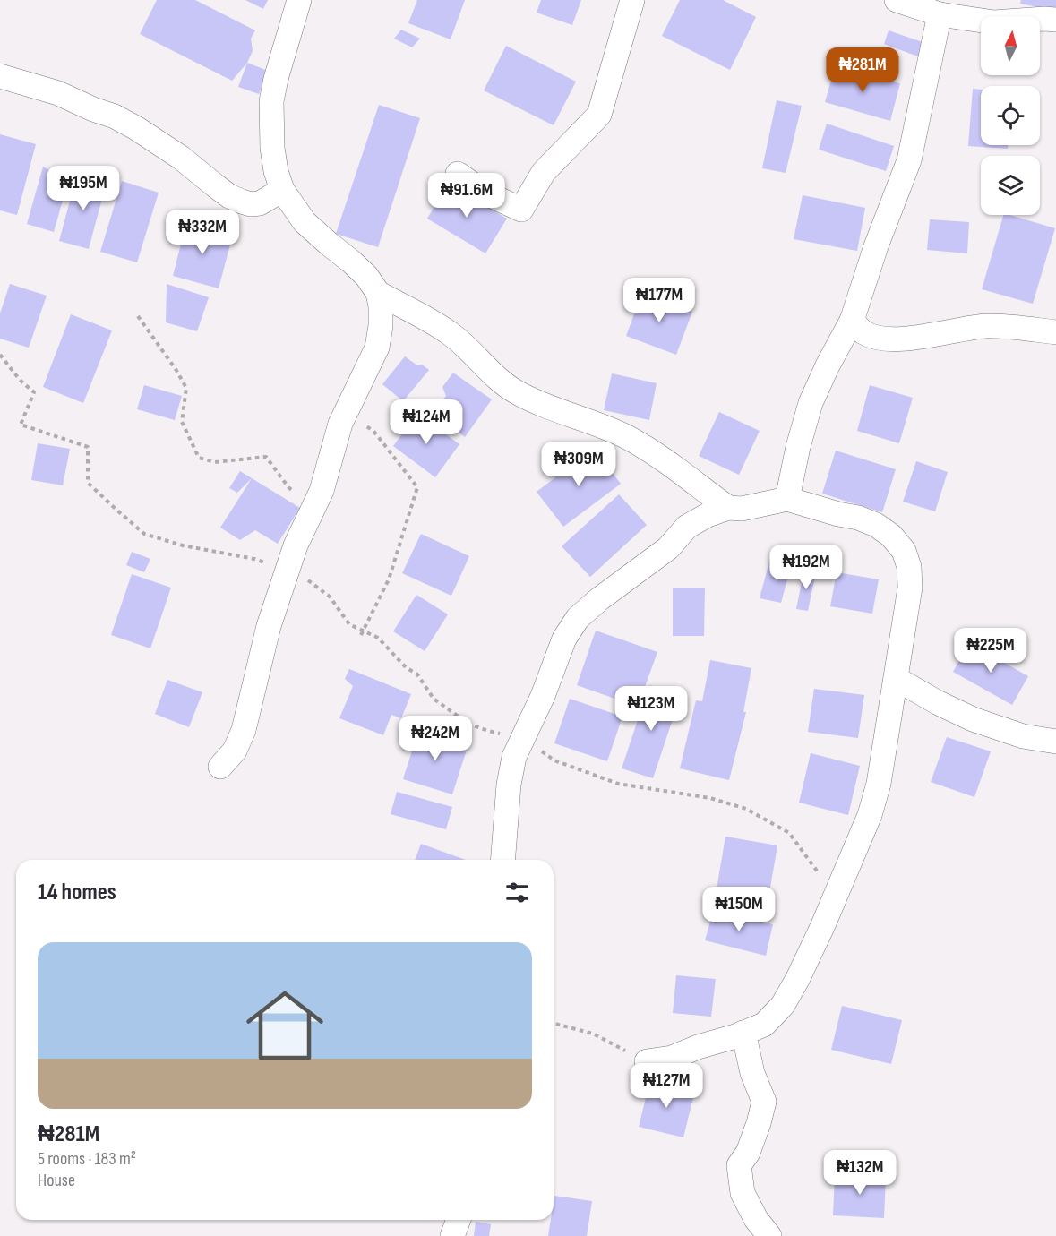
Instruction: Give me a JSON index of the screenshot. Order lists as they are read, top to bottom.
{
  "north": "top",
  "page": {
    "price": [
      "₦281M",
      "₦195M",
      "₦91.6M",
      "₦332M",
      "₦177M",
      "₦124M",
      "₦309M",
      "₦192M",
      "₦225M",
      "₦123M",
      "₦242M",
      "₦150M",
      "₦127M",
      "₦132M"
    ],
    "heading": "14 homes",
    "list": [
      {
        "name": "₦281M",
        "note": "5 rooms · 183 m² · House"
      }
    ]
  }
}
